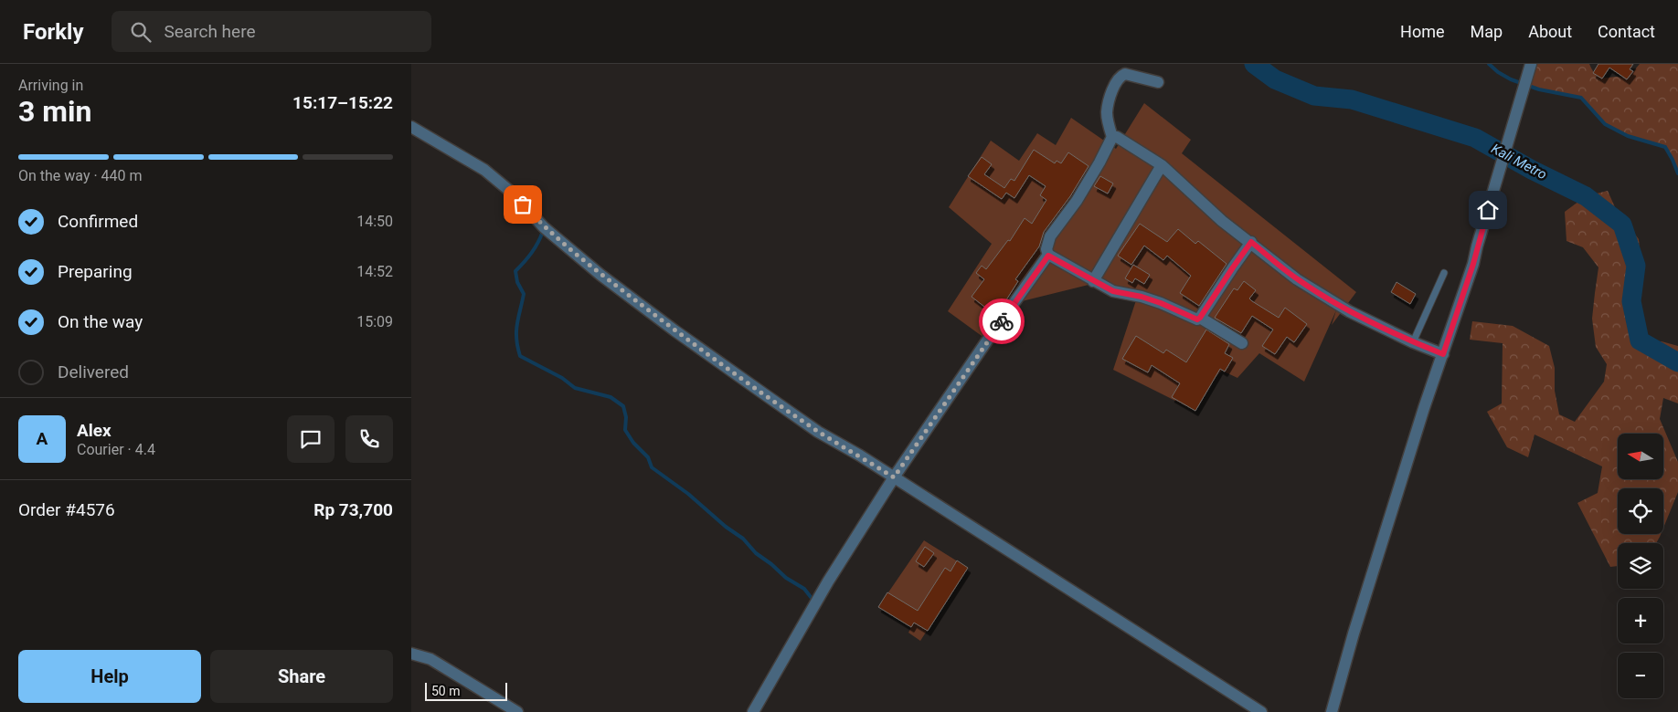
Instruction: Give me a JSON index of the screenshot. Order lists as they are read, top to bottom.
{
  "water": ["Kali Metro"],
  "scale_bar": "50 m",
  "north": "left",
  "page": {
    "header": "Forkly",
    "search": "Search here",
    "nav": [
      "Home",
      "Map",
      "About",
      "Contact"
    ],
    "heading": ["3 min", "Arriving in", "15:17–15:22"],
    "panel": [
      "Alex",
      "Courier · 4.4",
      "Order #4576",
      "Rp 73,700"
    ],
    "bar": "On the way · 440 m",
    "list": [
      ["Confirmed", "14:50"],
      ["Preparing", "14:52"],
      ["On the way", "15:09"],
      "Delivered"
    ],
    "round": "A",
    "map_buttons": ["+", "−"],
    "buttons": ["Help", "Share"],
    "scale": "50 m"
  }
}
